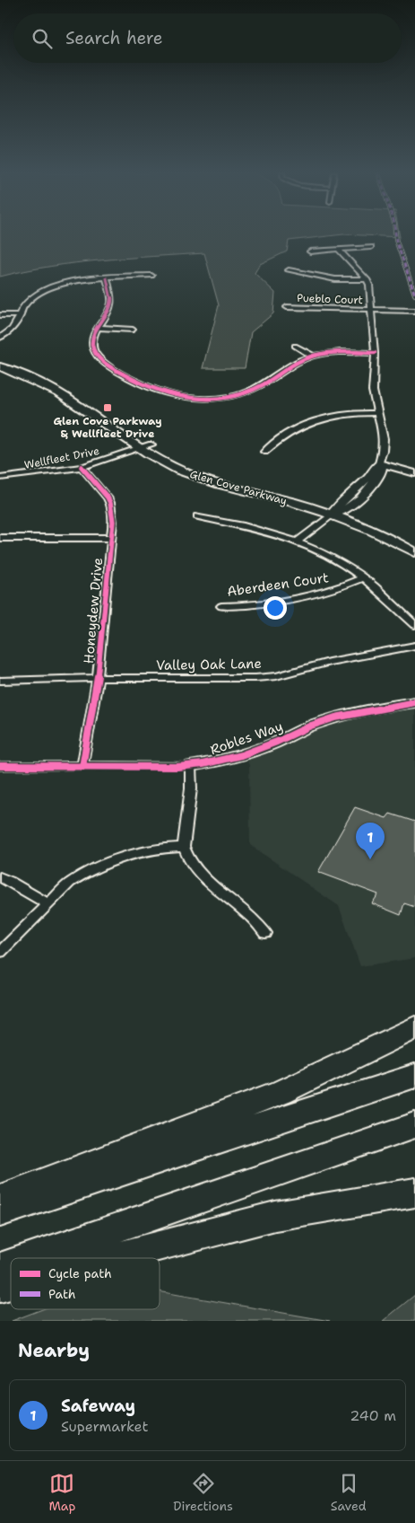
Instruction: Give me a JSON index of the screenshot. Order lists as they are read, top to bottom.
{
  "streets": {
    "main road": ["Glen Cove Parkway"],
    "street": [
      "Pueblo Court",
      "Wellfleet Drive",
      "Aberdeen Court",
      "Honeydew Drive",
      "Valley Oak Lane",
      "Robles Way"
    ]
  },
  "crossings": [
    ["Wellfleet Drive", "Glen Cove Parkway"],
    ["Wellfleet Drive", "Honeydew Drive"],
    ["Honeydew Drive", "Valley Oak Lane"],
    ["Honeydew Drive", "Robles Way"]
  ],
  "places": {
    "transit": ["Glen Cove Parkway & Wellfleet Drive"]
  },
  "legend": ["Cycle path", "Path"],
  "page": {
    "search": "Search here",
    "pins": "1",
    "heading": "Nearby",
    "list": [
      {
        "mark": "1",
        "name": "Safeway",
        "note": "Supermarket",
        "value": "240 m"
      }
    ],
    "nav": ["Map", "Directions", "Saved"]
  }
}
